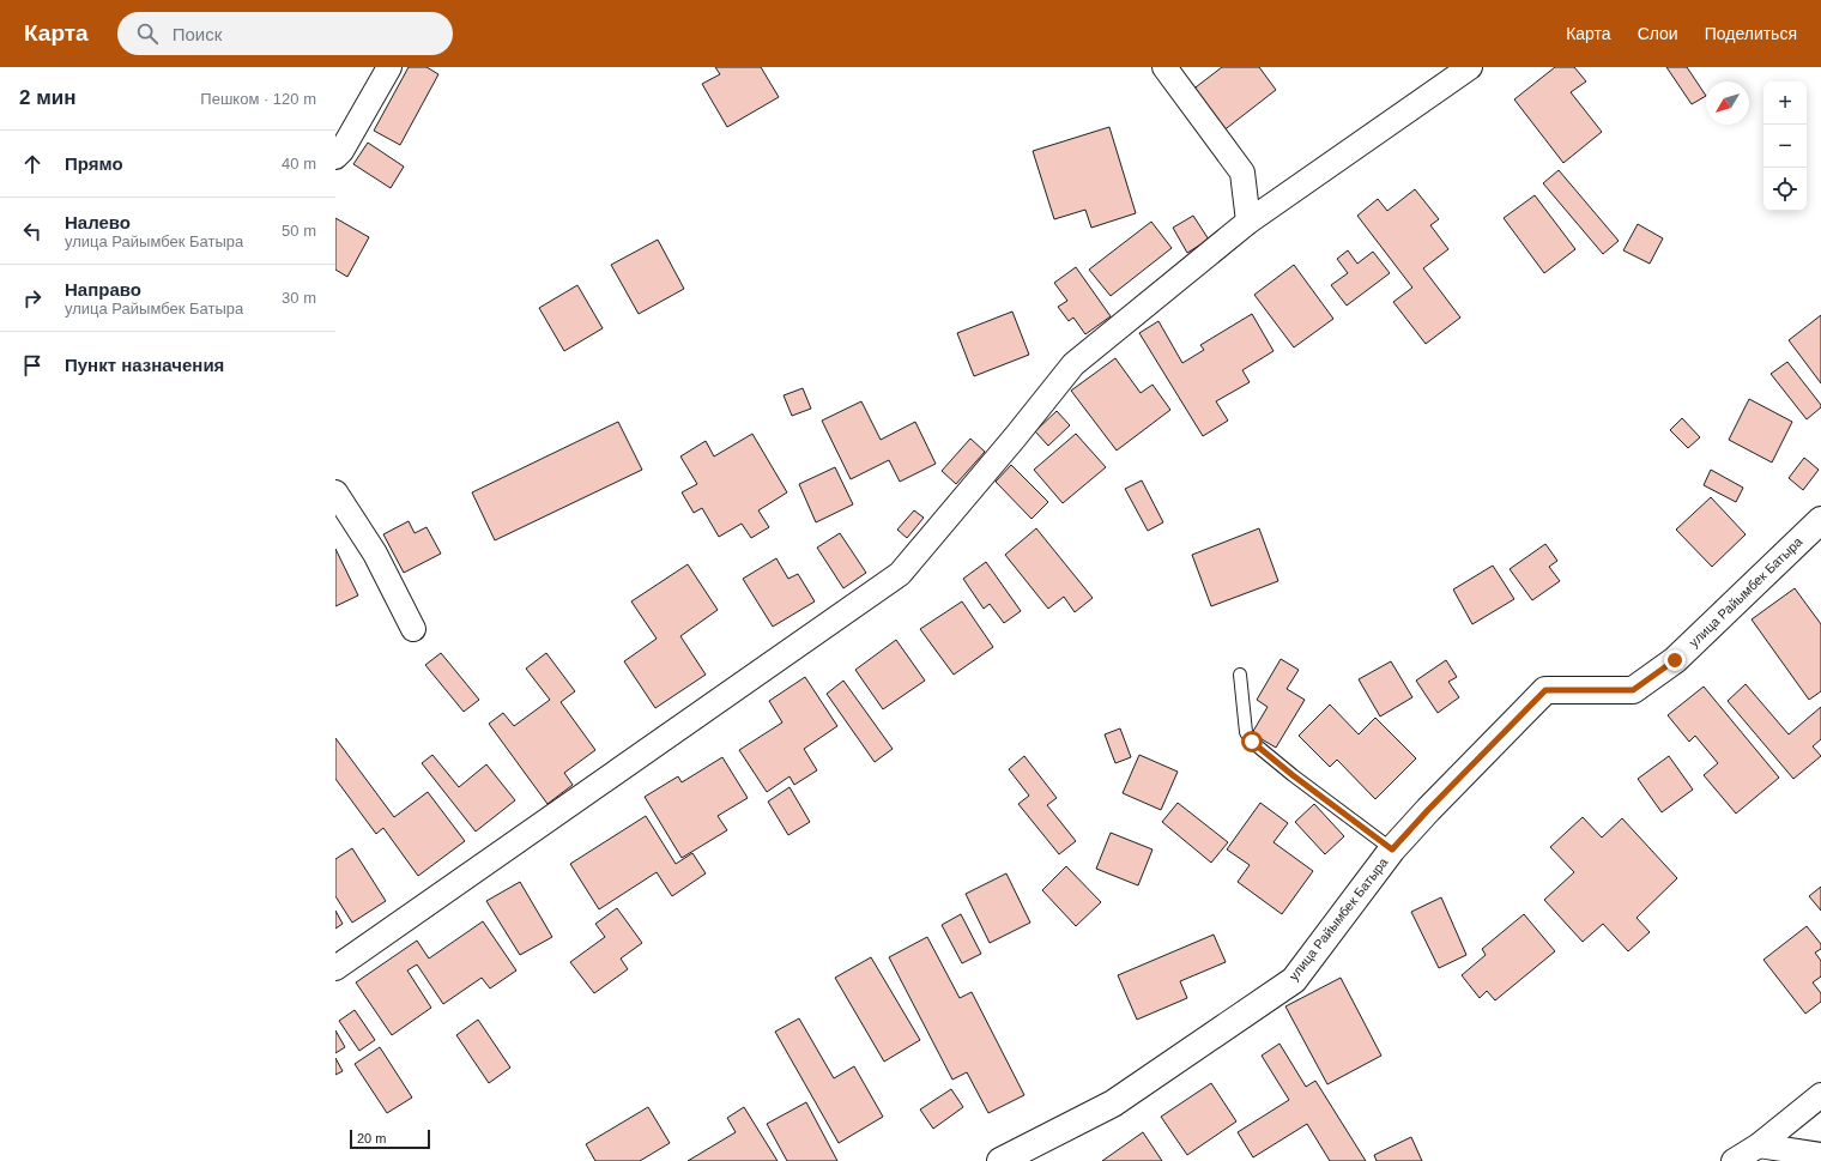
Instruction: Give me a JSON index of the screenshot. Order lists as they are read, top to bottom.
{
  "streets": {
    "street": ["улица Райымбек Батыра"]
  },
  "scale_bar": "20 m",
  "north": "bottom left",
  "page": {
    "header": "Карта",
    "search": "Поиск",
    "nav": ["Карта", "Слои", "Поделиться"],
    "heading": ["2 мин", "Пешком · 120 m"],
    "map_buttons": ["+", "−"],
    "list": [
      ["Прямо", "40 m"],
      ["Налево", "улица Райымбек Батыра", "50 m"],
      ["Направо", "улица Райымбек Батыра", "30 m"],
      "Пункт назначения"
    ],
    "scale": "20 m"
  }
}
